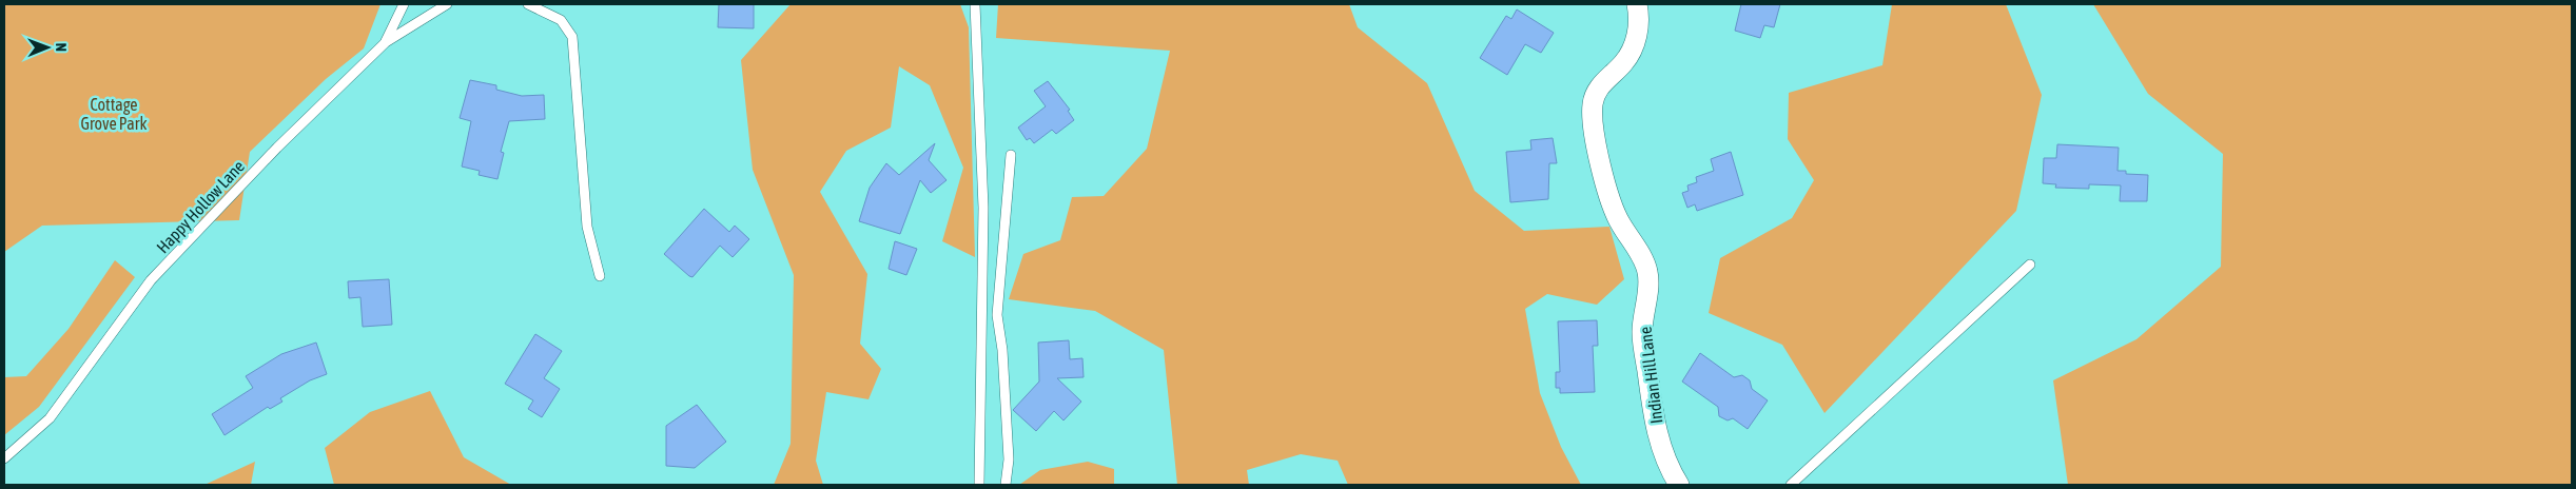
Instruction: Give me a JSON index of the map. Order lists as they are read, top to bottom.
{
  "streets": {
    "street": ["Indian Hill Lane"],
    "lane": ["Happy Hollow Lane"]
  },
  "parks": ["Cottage Grove Park"],
  "north": "right"
}
